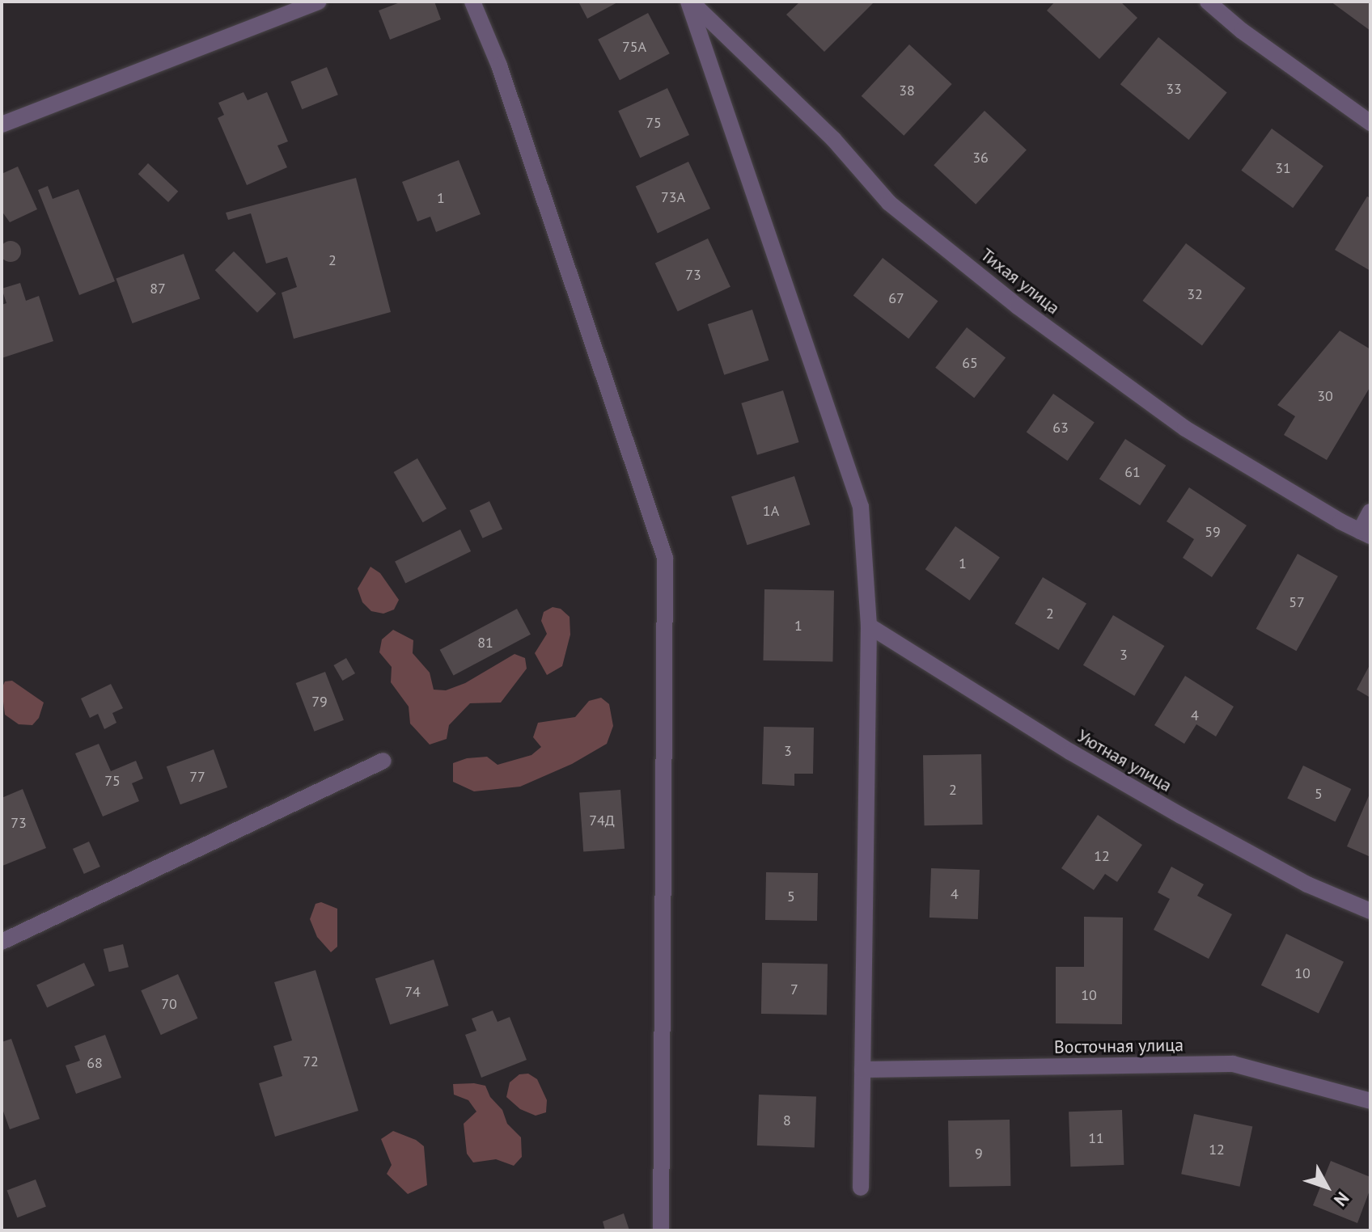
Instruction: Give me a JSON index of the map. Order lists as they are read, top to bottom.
{
  "streets": {
    "street": ["Тихая улица", "Уютная улица", "Восточная улица"]
  },
  "house_numbers": [
    "75А",
    "33",
    "38",
    "75",
    "36",
    "31",
    "73А",
    "1",
    "2",
    "73",
    "87",
    "32",
    "67",
    "65",
    "30",
    "63",
    "61",
    "1А",
    "59",
    "1",
    "57",
    "2",
    "1",
    "81",
    "3",
    "79",
    "4",
    "3",
    "77",
    "75",
    "2",
    "5",
    "74Д",
    "73",
    "12",
    "4",
    "5",
    "10",
    "7",
    "74",
    "10",
    "70",
    "72",
    "68",
    "8",
    "11",
    "12",
    "9"
  ],
  "north": "bottom right"
}
